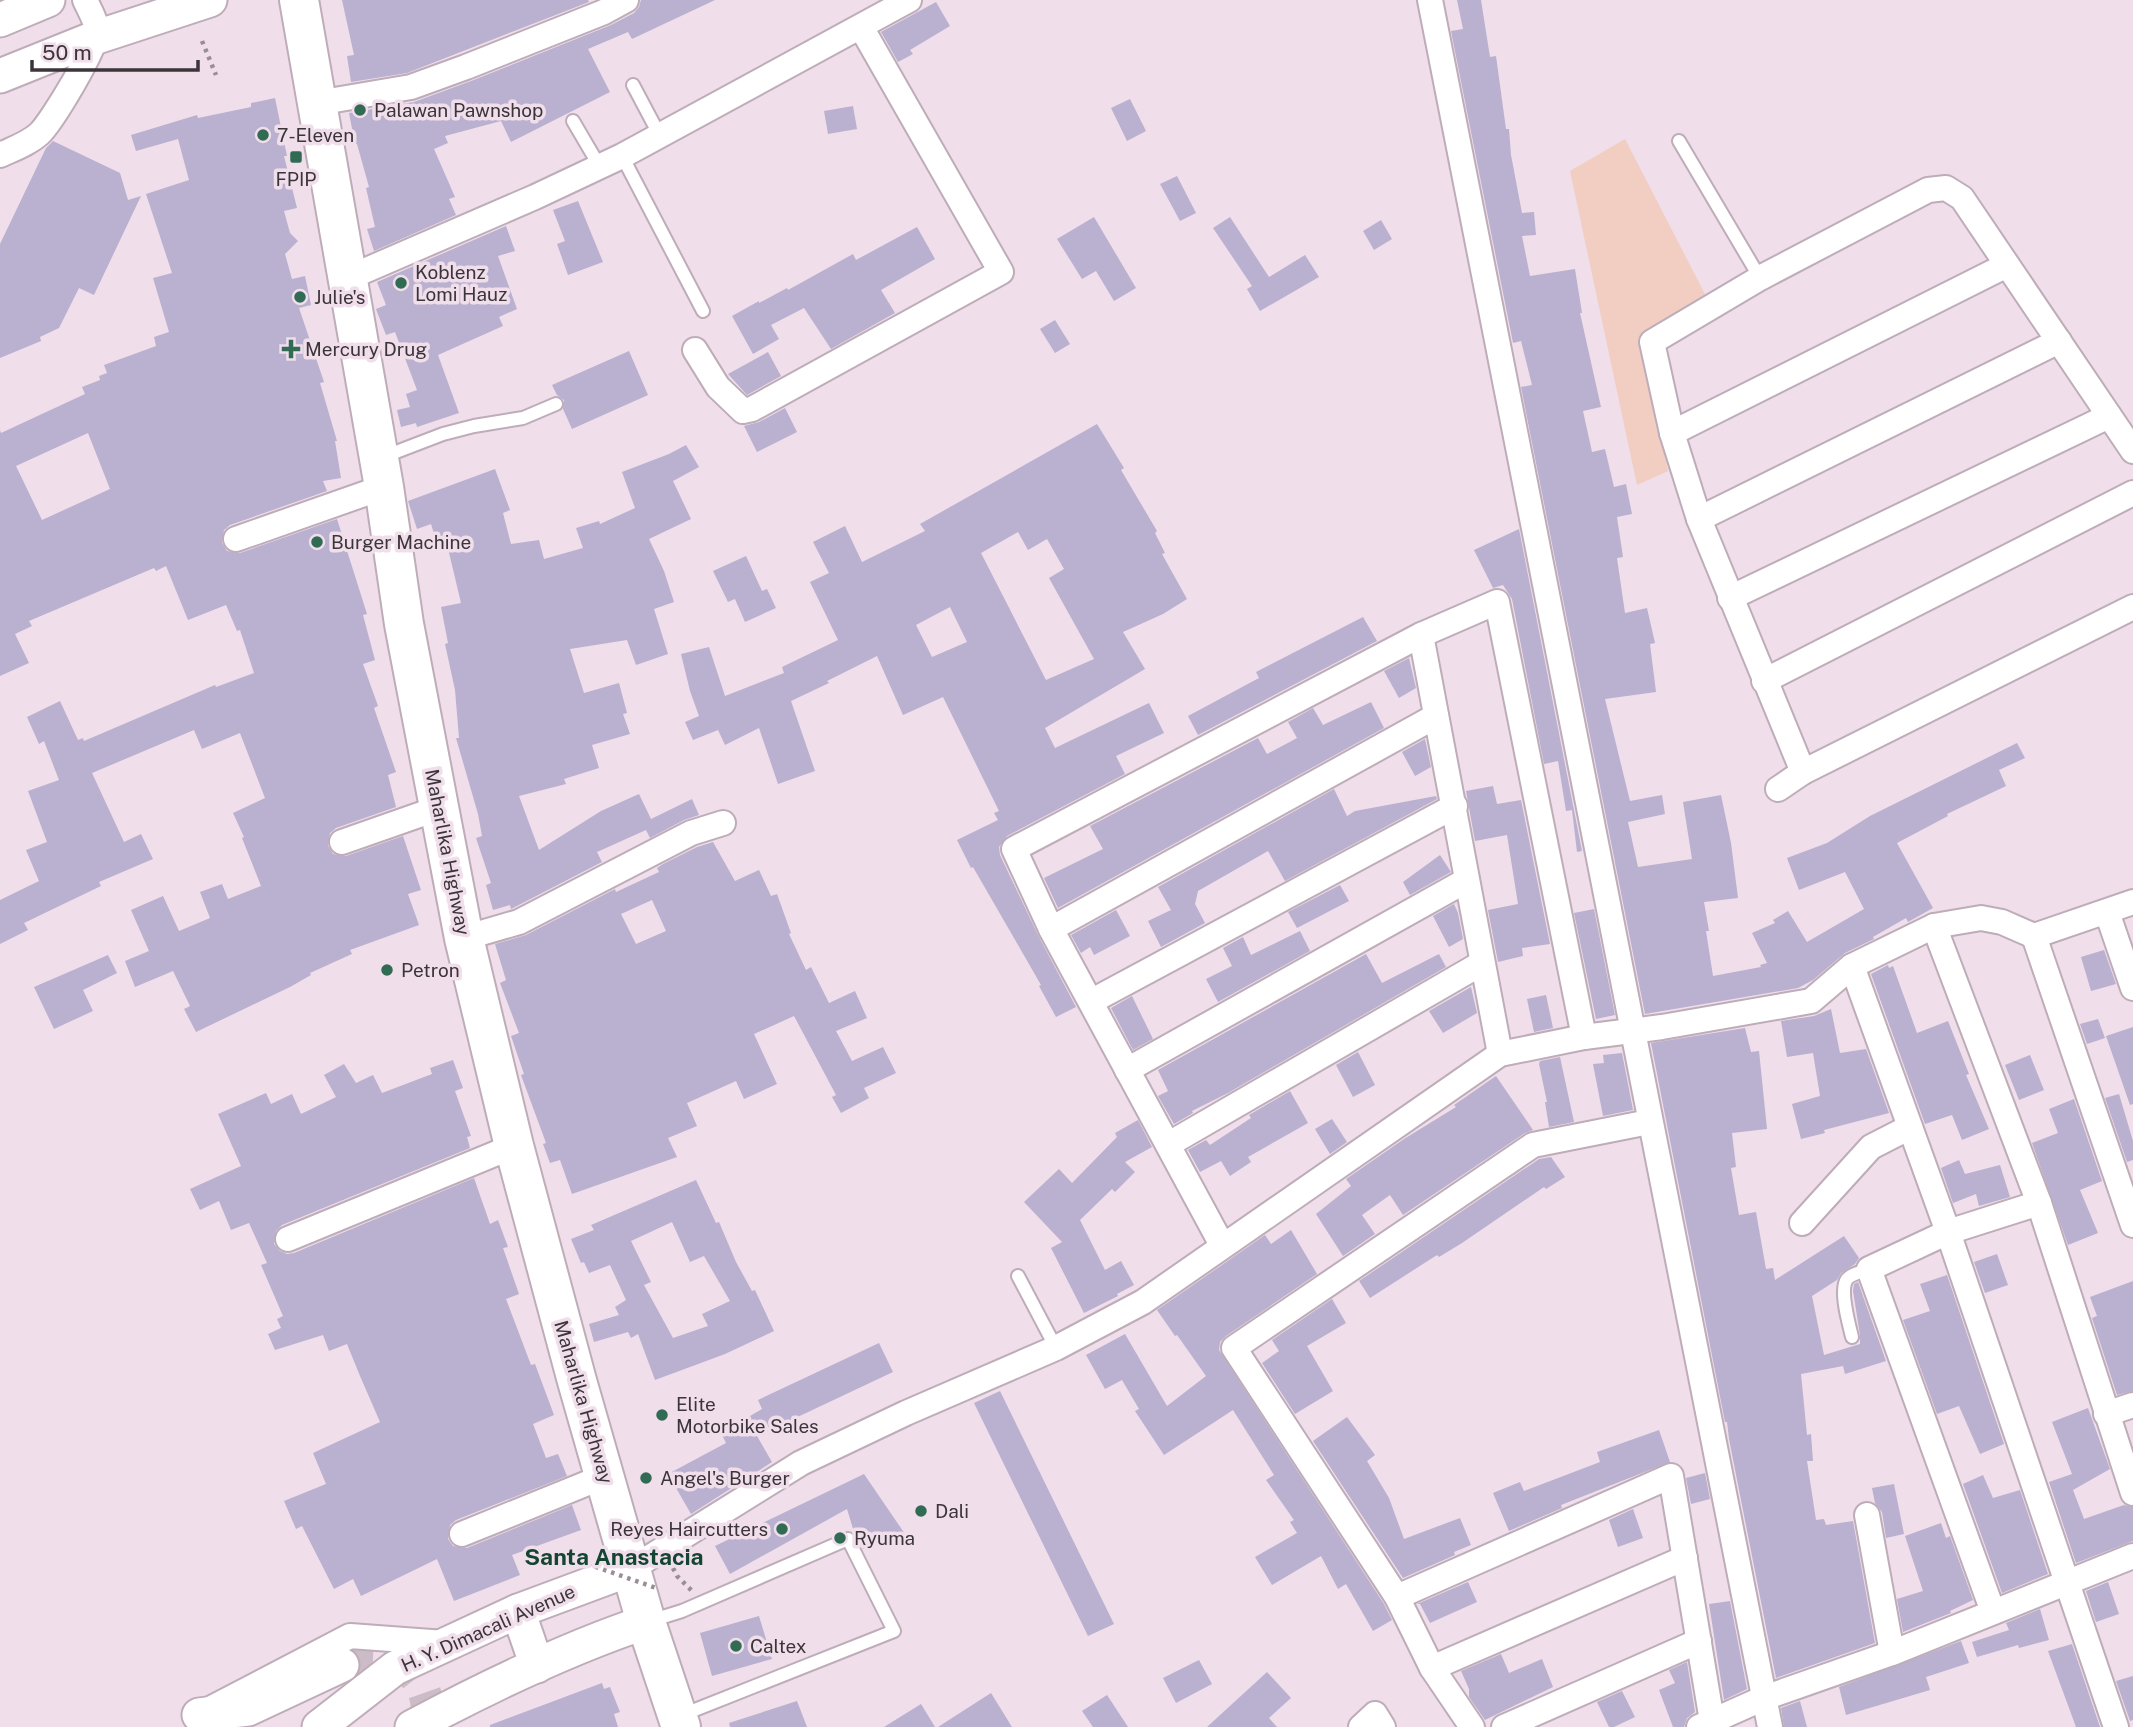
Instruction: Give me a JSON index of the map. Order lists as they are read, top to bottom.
{
  "streets": {
    "highway": ["Maharlika Highway"],
    "street": ["H. Y. Dimacali Avenue"]
  },
  "crossings": [
    ["Maharlika Highway", "H. Y. Dimacali Avenue"]
  ],
  "districts": ["Santa Anastacia"],
  "places": {
    "other": [
      "Palawan Pawnshop",
      "7-Eleven",
      "Koblenz Lomi Hauz",
      "Julie's",
      "Burger Machine",
      "Petron",
      "Elite Motorbike Sales",
      "Angel's Burger",
      "Dali",
      "Reyes Haircutters",
      "Ryuma",
      "Caltex"
    ],
    "transit": ["FPIP"],
    "health": ["Mercury Drug"]
  },
  "scale_bar": "50 m"
}
